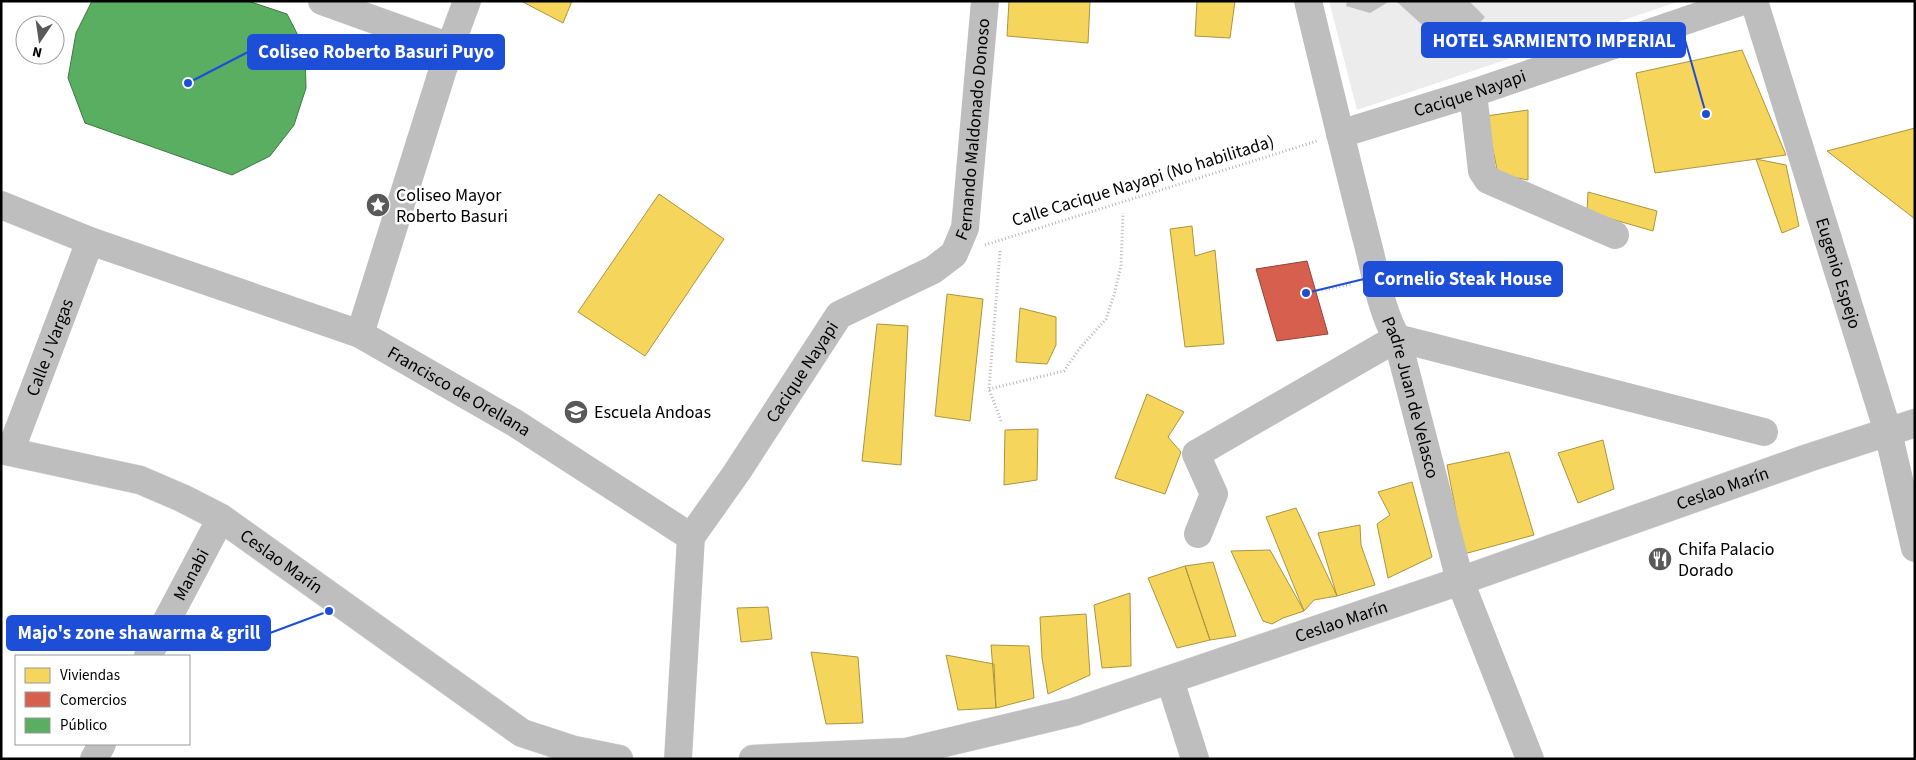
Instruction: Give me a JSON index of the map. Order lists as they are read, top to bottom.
{
  "streets": {
    "street": [
      "Cacique Nayapi",
      "Fernando Maldonado Donoso",
      "Eugenio Espejo",
      "Calle J Vargas",
      "Francisco de Orellana",
      "Padre Juan de Velasco",
      "Ceslao Marín",
      "Manabi"
    ],
    "path": ["Calle Cacique Nayapi (No habilitada)"]
  },
  "crossings": [
    ["Cacique Nayapi", "Fernando Maldonado Donoso"],
    ["Cacique Nayapi", "Calle Cacique Nayapi (No habilitada)"],
    ["Cacique Nayapi", "Francisco de Orellana"],
    ["Cacique Nayapi", "Padre Juan de Velasco"],
    ["Fernando Maldonado Donoso", "Calle Cacique Nayapi (No habilitada)"],
    ["Calle Cacique Nayapi (No habilitada)", "Padre Juan de Velasco"],
    ["Eugenio Espejo", "Ceslao Marín"],
    ["Calle J Vargas", "Francisco de Orellana"],
    ["Calle J Vargas", "Ceslao Marín"],
    ["Padre Juan de Velasco", "Ceslao Marín"],
    ["Ceslao Marín", "Manabi"]
  ],
  "places": {
    "other": [
      "Coliseo Roberto Basuri Puyo",
      "HOTEL SARMIENTO IMPERIAL",
      "Cornelio Steak House",
      "Majo's zone shawarma & grill"
    ],
    "place": ["Coliseo Mayor Roberto Basuri"],
    "school or university": ["Escuela Andoas"],
    "restaurant": ["Chifa Palacio Dorado"]
  },
  "legend": ["Viviendas", "Comercios", "Público"],
  "north": "bottom"
}
